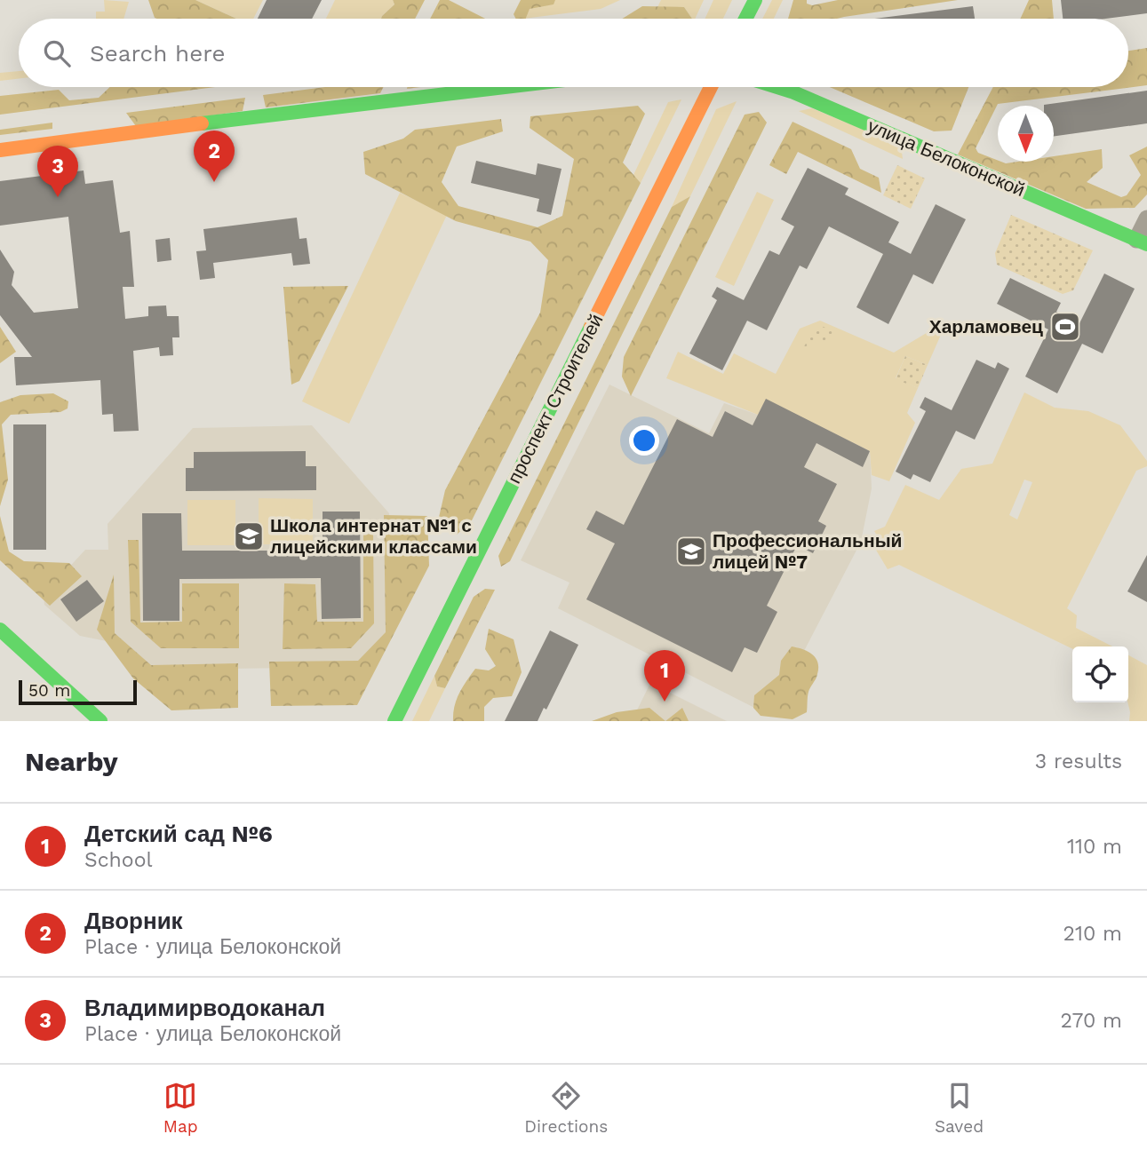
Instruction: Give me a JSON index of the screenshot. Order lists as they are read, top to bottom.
{
  "streets": {
    "street": ["улица Белоконской", "проспект Строителей"]
  },
  "places": {
    "sports": ["Харламовец"],
    "school or university": ["Школа интернат №1 с лицейскими классами", "Профессиональный лицей №7"]
  },
  "scale_bar": "50 m",
  "north": "bottom",
  "page": {
    "search": "Search here",
    "pins": ["2", "3", "1"],
    "scale": "50 m",
    "heading": ["Nearby", "3 results"],
    "list": [
      {
        "mark": "1",
        "name": "Детский сад №6",
        "note": "School",
        "value": "110 m"
      },
      {
        "mark": "2",
        "name": "Дворник",
        "note": "Place · улица Белоконской",
        "value": "210 m"
      },
      {
        "mark": "3",
        "name": "Владимирводоканал",
        "note": "Place · улица Белоконской",
        "value": "270 m"
      }
    ],
    "nav": ["Map", "Directions", "Saved"]
  }
}
